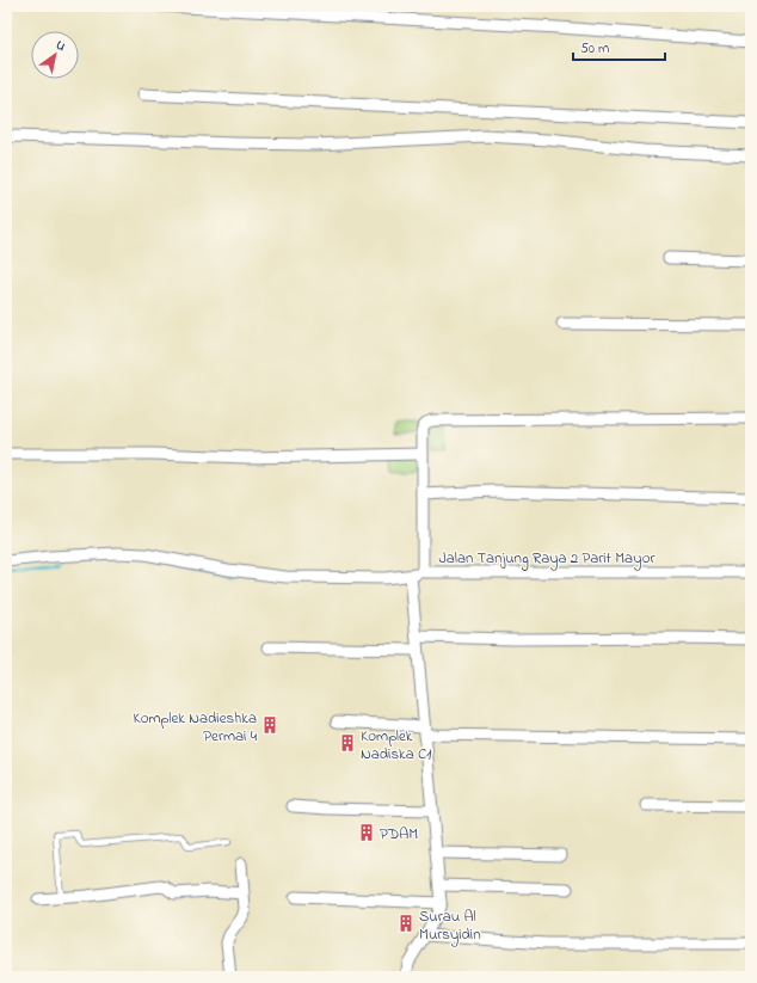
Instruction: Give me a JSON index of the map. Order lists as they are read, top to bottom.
{
  "streets": {
    "street": ["Jalan Tanjung Raya 2 Parit Mayor"]
  },
  "places": {
    "building": [
      "Komplek Nadieshka Permai 4",
      "Komplek Nadiska C1",
      "PDAM",
      "Surau Al Mursyidin"
    ]
  },
  "scale_bar": "50 m",
  "north": "top right"
}
